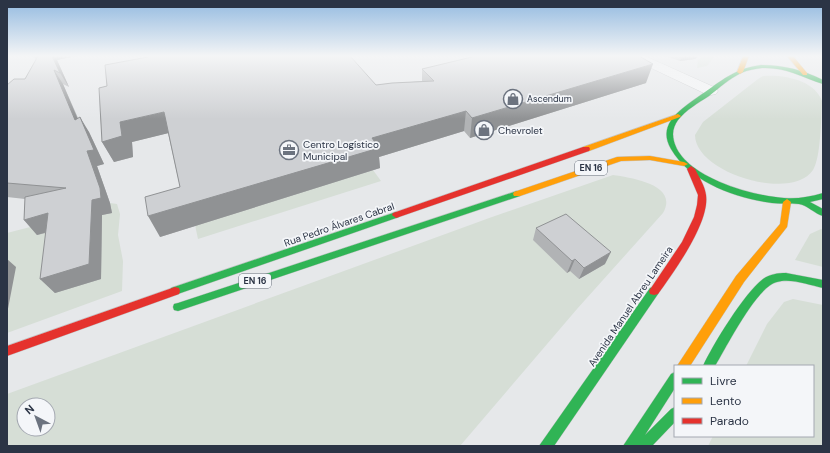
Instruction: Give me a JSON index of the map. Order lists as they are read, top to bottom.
{
  "streets": {
    "main road": ["EN 16", "Rua Pedro Álvares Cabral", "Avenida Manuel Abreu Lameira"]
  },
  "crossings": [
    ["EN 16", "Rua Pedro Álvares Cabral"],
    ["EN 16", "Avenida Manuel Abreu Lameira"]
  ],
  "places": {
    "shop": ["Ascendum", "Chevrolet"],
    "office": ["Centro Logístico Municipal"]
  },
  "legend": ["Livre", "Lento", "Parado"],
  "north": "top left"
}
